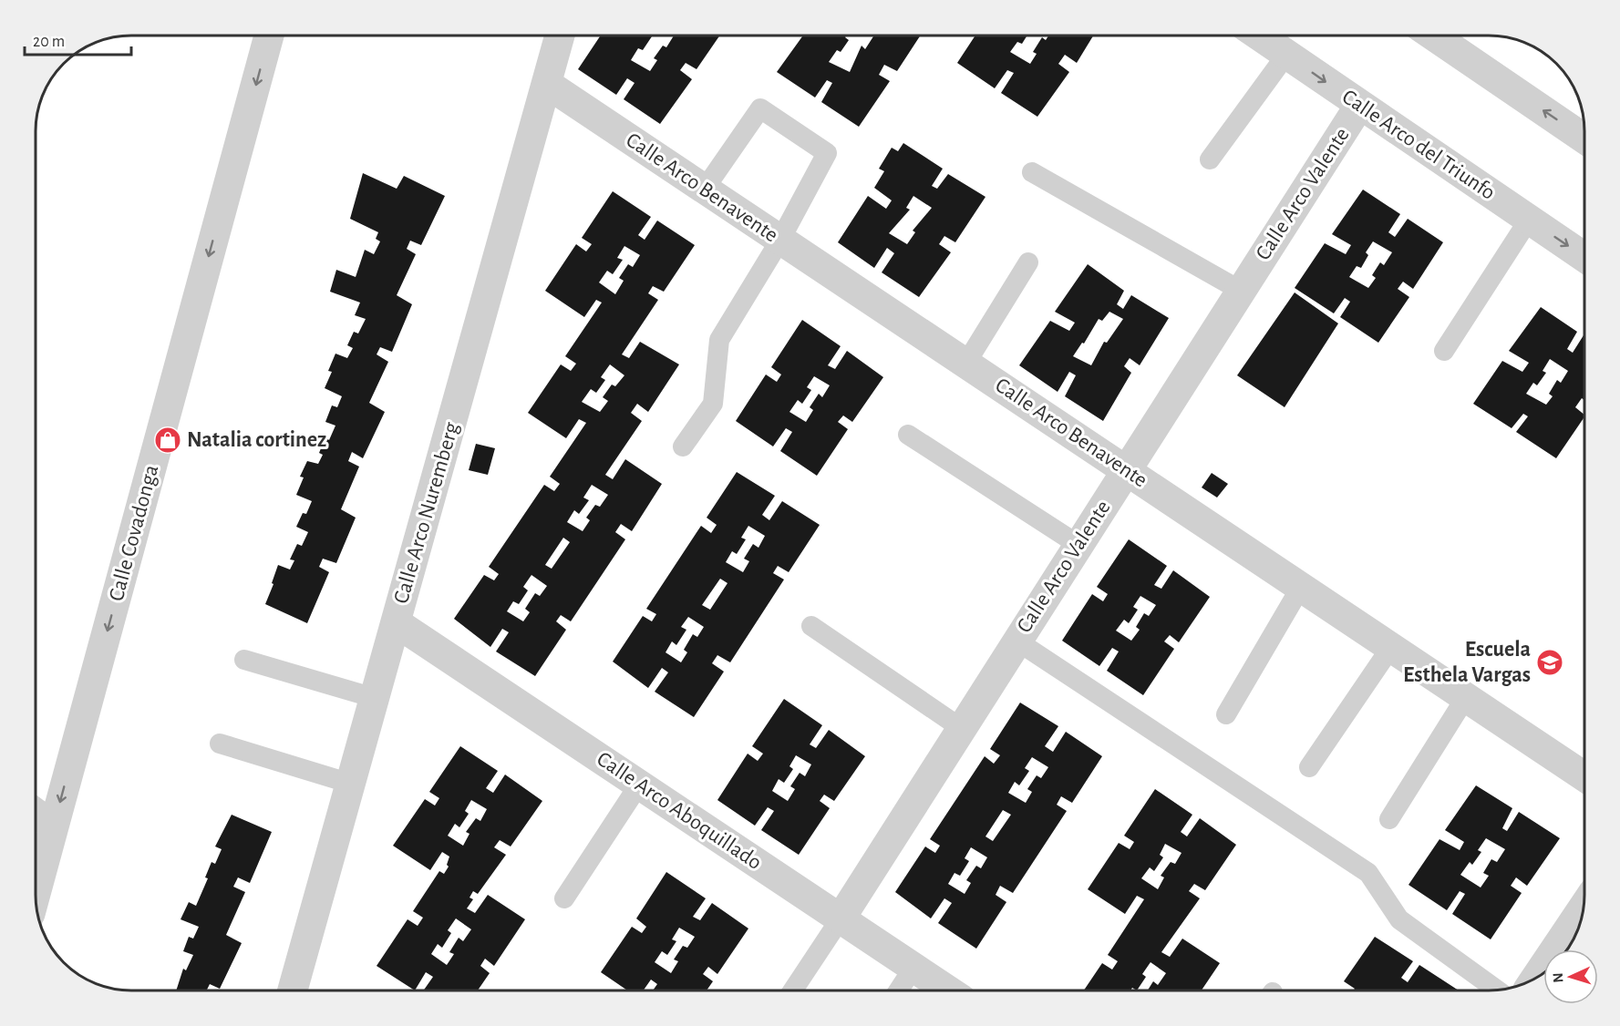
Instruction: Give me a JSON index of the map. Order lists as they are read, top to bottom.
{
  "streets": {
    "street": [
      "Calle Arco del Triunfo",
      "Calle Arco Benavente",
      "Calle Arco Valente",
      "Calle Arco Nuremberg",
      "Calle Covadonga",
      "Calle Arco Aboquillado"
    ]
  },
  "crossings": [
    ["Calle Arco del Triunfo", "Calle Arco Valente"],
    ["Calle Arco Benavente", "Calle Arco Valente"],
    ["Calle Arco Benavente", "Calle Arco Nuremberg"],
    ["Calle Arco Valente", "Calle Arco Aboquillado"],
    ["Calle Arco Nuremberg", "Calle Arco Aboquillado"]
  ],
  "one_way": ["Calle Arco del Triunfo", "Calle Covadonga"],
  "places": {
    "shop": ["Natalia cortinez"],
    "school or university": ["Escuela Esthela Vargas"]
  },
  "scale_bar": "20 m",
  "north": "left"
}
